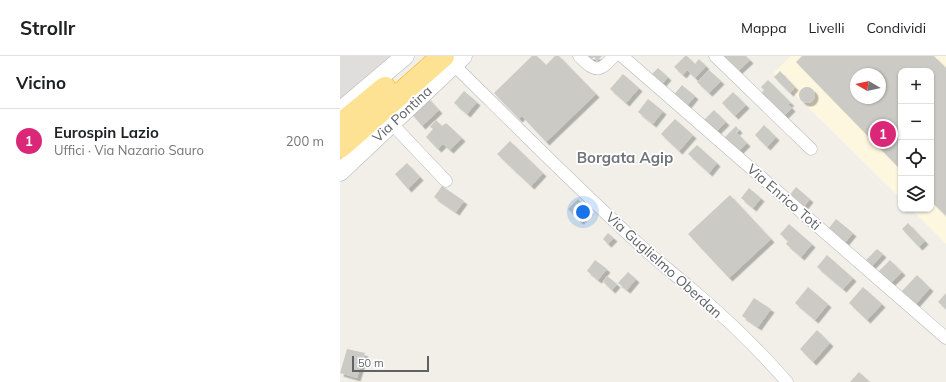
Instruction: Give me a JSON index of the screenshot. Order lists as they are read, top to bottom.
{
  "streets": {
    "street": ["Via Pontina", "Via Enrico Toti", "Via Guglielmo Oberdan"]
  },
  "crossings": [
    ["Via Pontina", "Via Guglielmo Oberdan"]
  ],
  "districts": ["Borgata Agip"],
  "scale_bar": "50 m",
  "north": "left",
  "page": {
    "header": "Strollr",
    "nav": ["Mappa", "Livelli", "Condividi"],
    "heading": "Vicino",
    "map_buttons": ["+", "−"],
    "list": [
      {
        "mark": "1",
        "name": "Eurospin Lazio",
        "note": "Uffici · Via Nazario Sauro",
        "value": "200 m"
      }
    ],
    "pins": "1",
    "scale": "50 m"
  }
}
